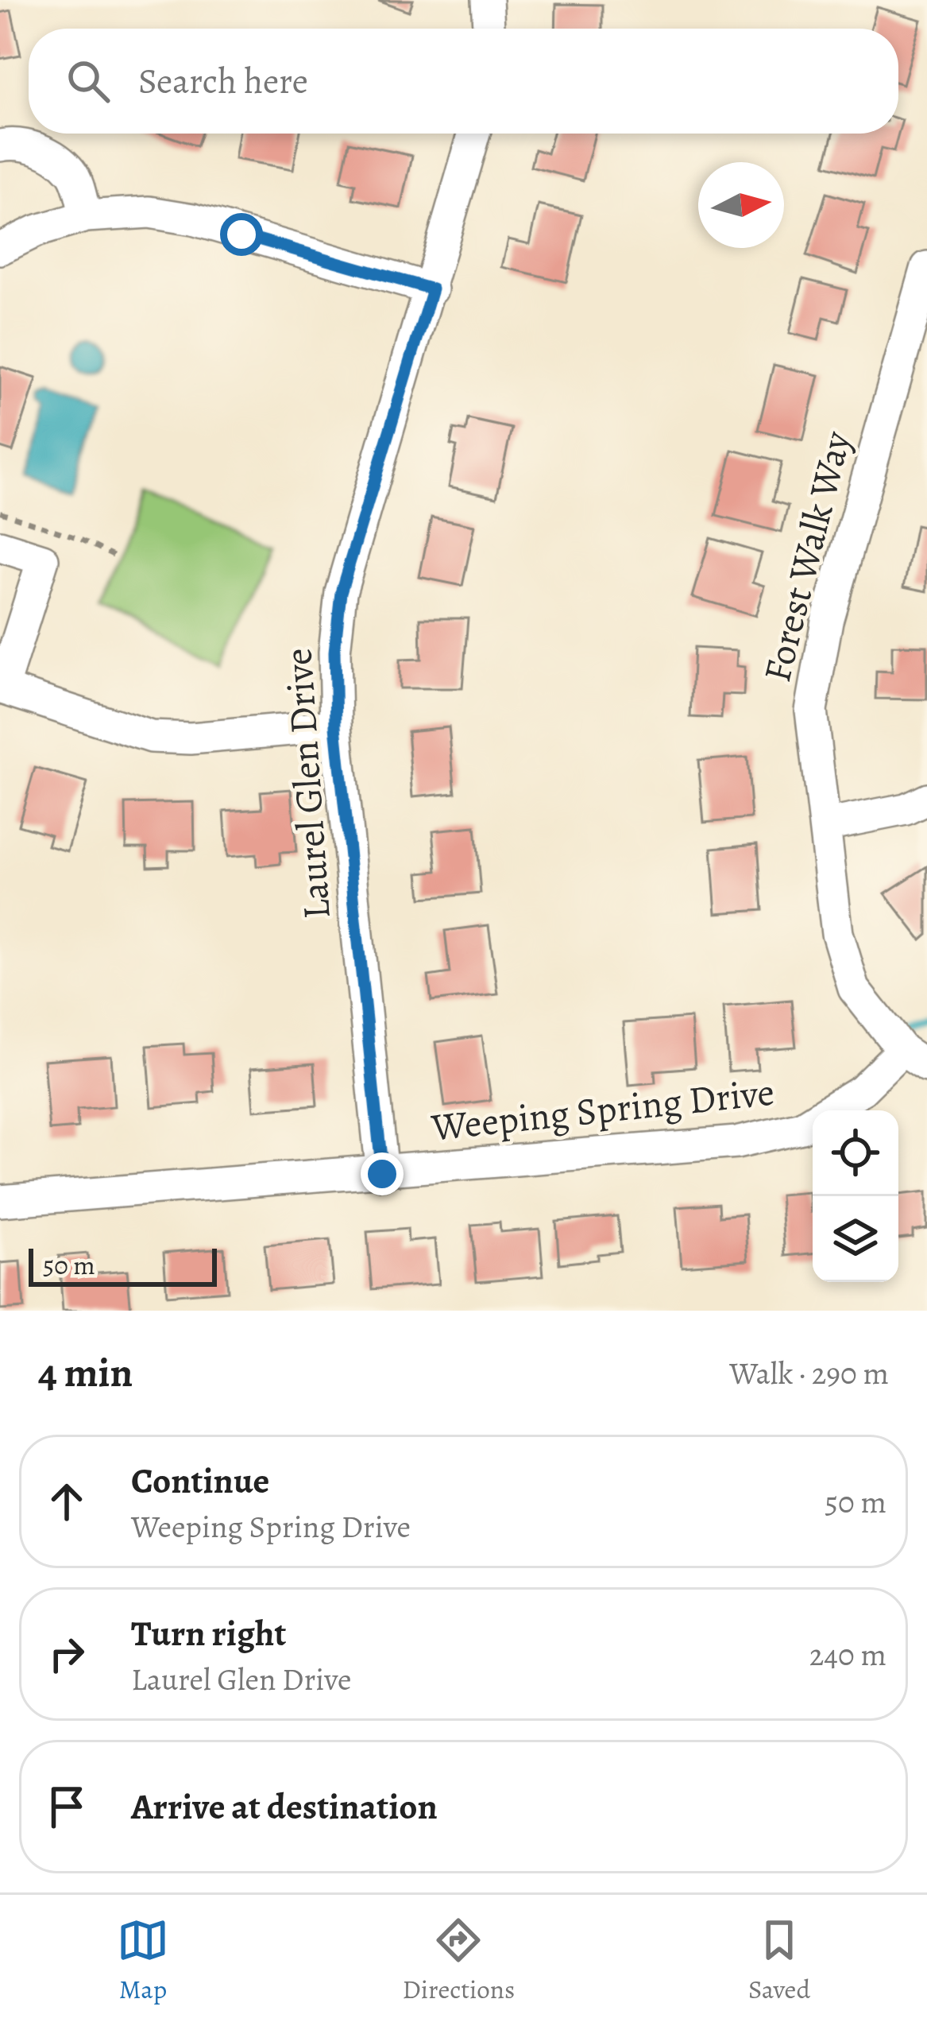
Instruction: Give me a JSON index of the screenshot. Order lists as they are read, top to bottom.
{
  "streets": {
    "street": ["Forest Walk Way", "Laurel Glen Drive", "Weeping Spring Drive"]
  },
  "crossings": [
    ["Forest Walk Way", "Weeping Spring Drive"],
    ["Laurel Glen Drive", "Weeping Spring Drive"]
  ],
  "scale_bar": "50 m",
  "north": "right",
  "page": {
    "search": "Search here",
    "scale": "50 m",
    "heading": ["4 min", "Walk · 290 m"],
    "list": [
      ["Continue", "Weeping Spring Drive", "50 m"],
      ["Turn right", "Laurel Glen Drive", "240 m"],
      "Arrive at destination"
    ],
    "nav": ["Map", "Directions", "Saved"]
  }
}
